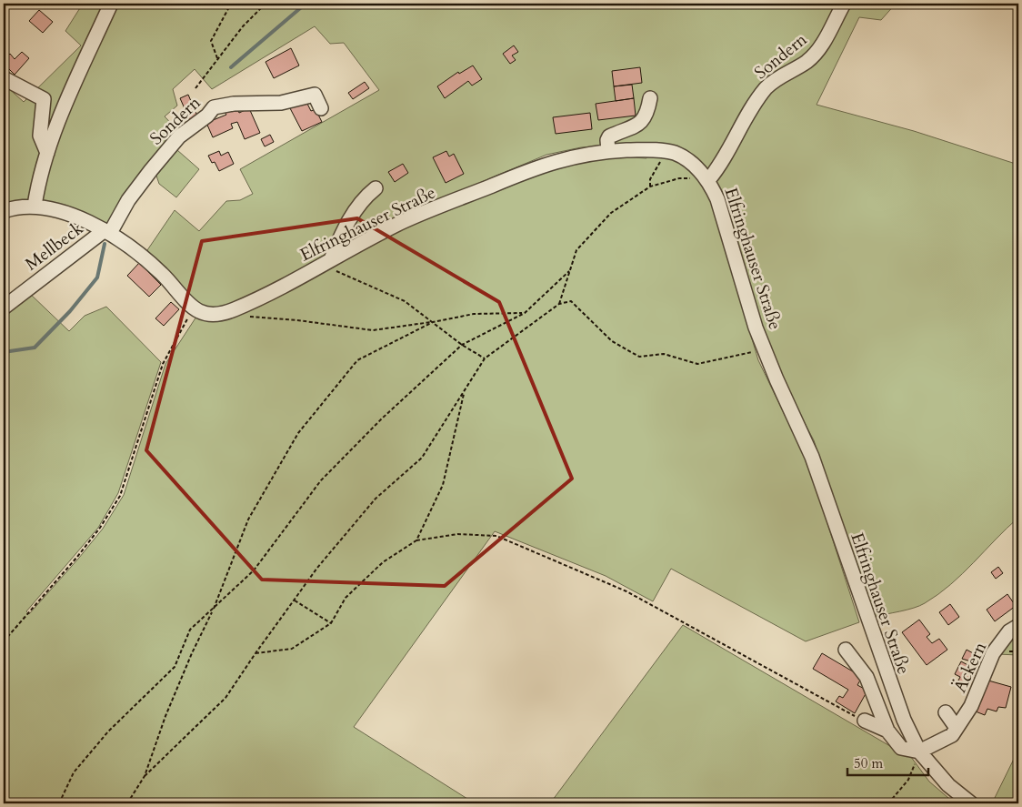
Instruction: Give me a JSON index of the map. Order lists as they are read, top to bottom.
{
  "streets": {
    "street": [
      "Sondern",
      "Elfringhauser Straße",
      "Mellbeck",
      "Äckern"
    ]
  },
  "crossings": [
    ["Sondern", "Elfringhauser Straße"],
    ["Sondern", "Mellbeck"],
    ["Elfringhauser Straße", "Äckern"]
  ],
  "scale_bar": "50 m"
}
